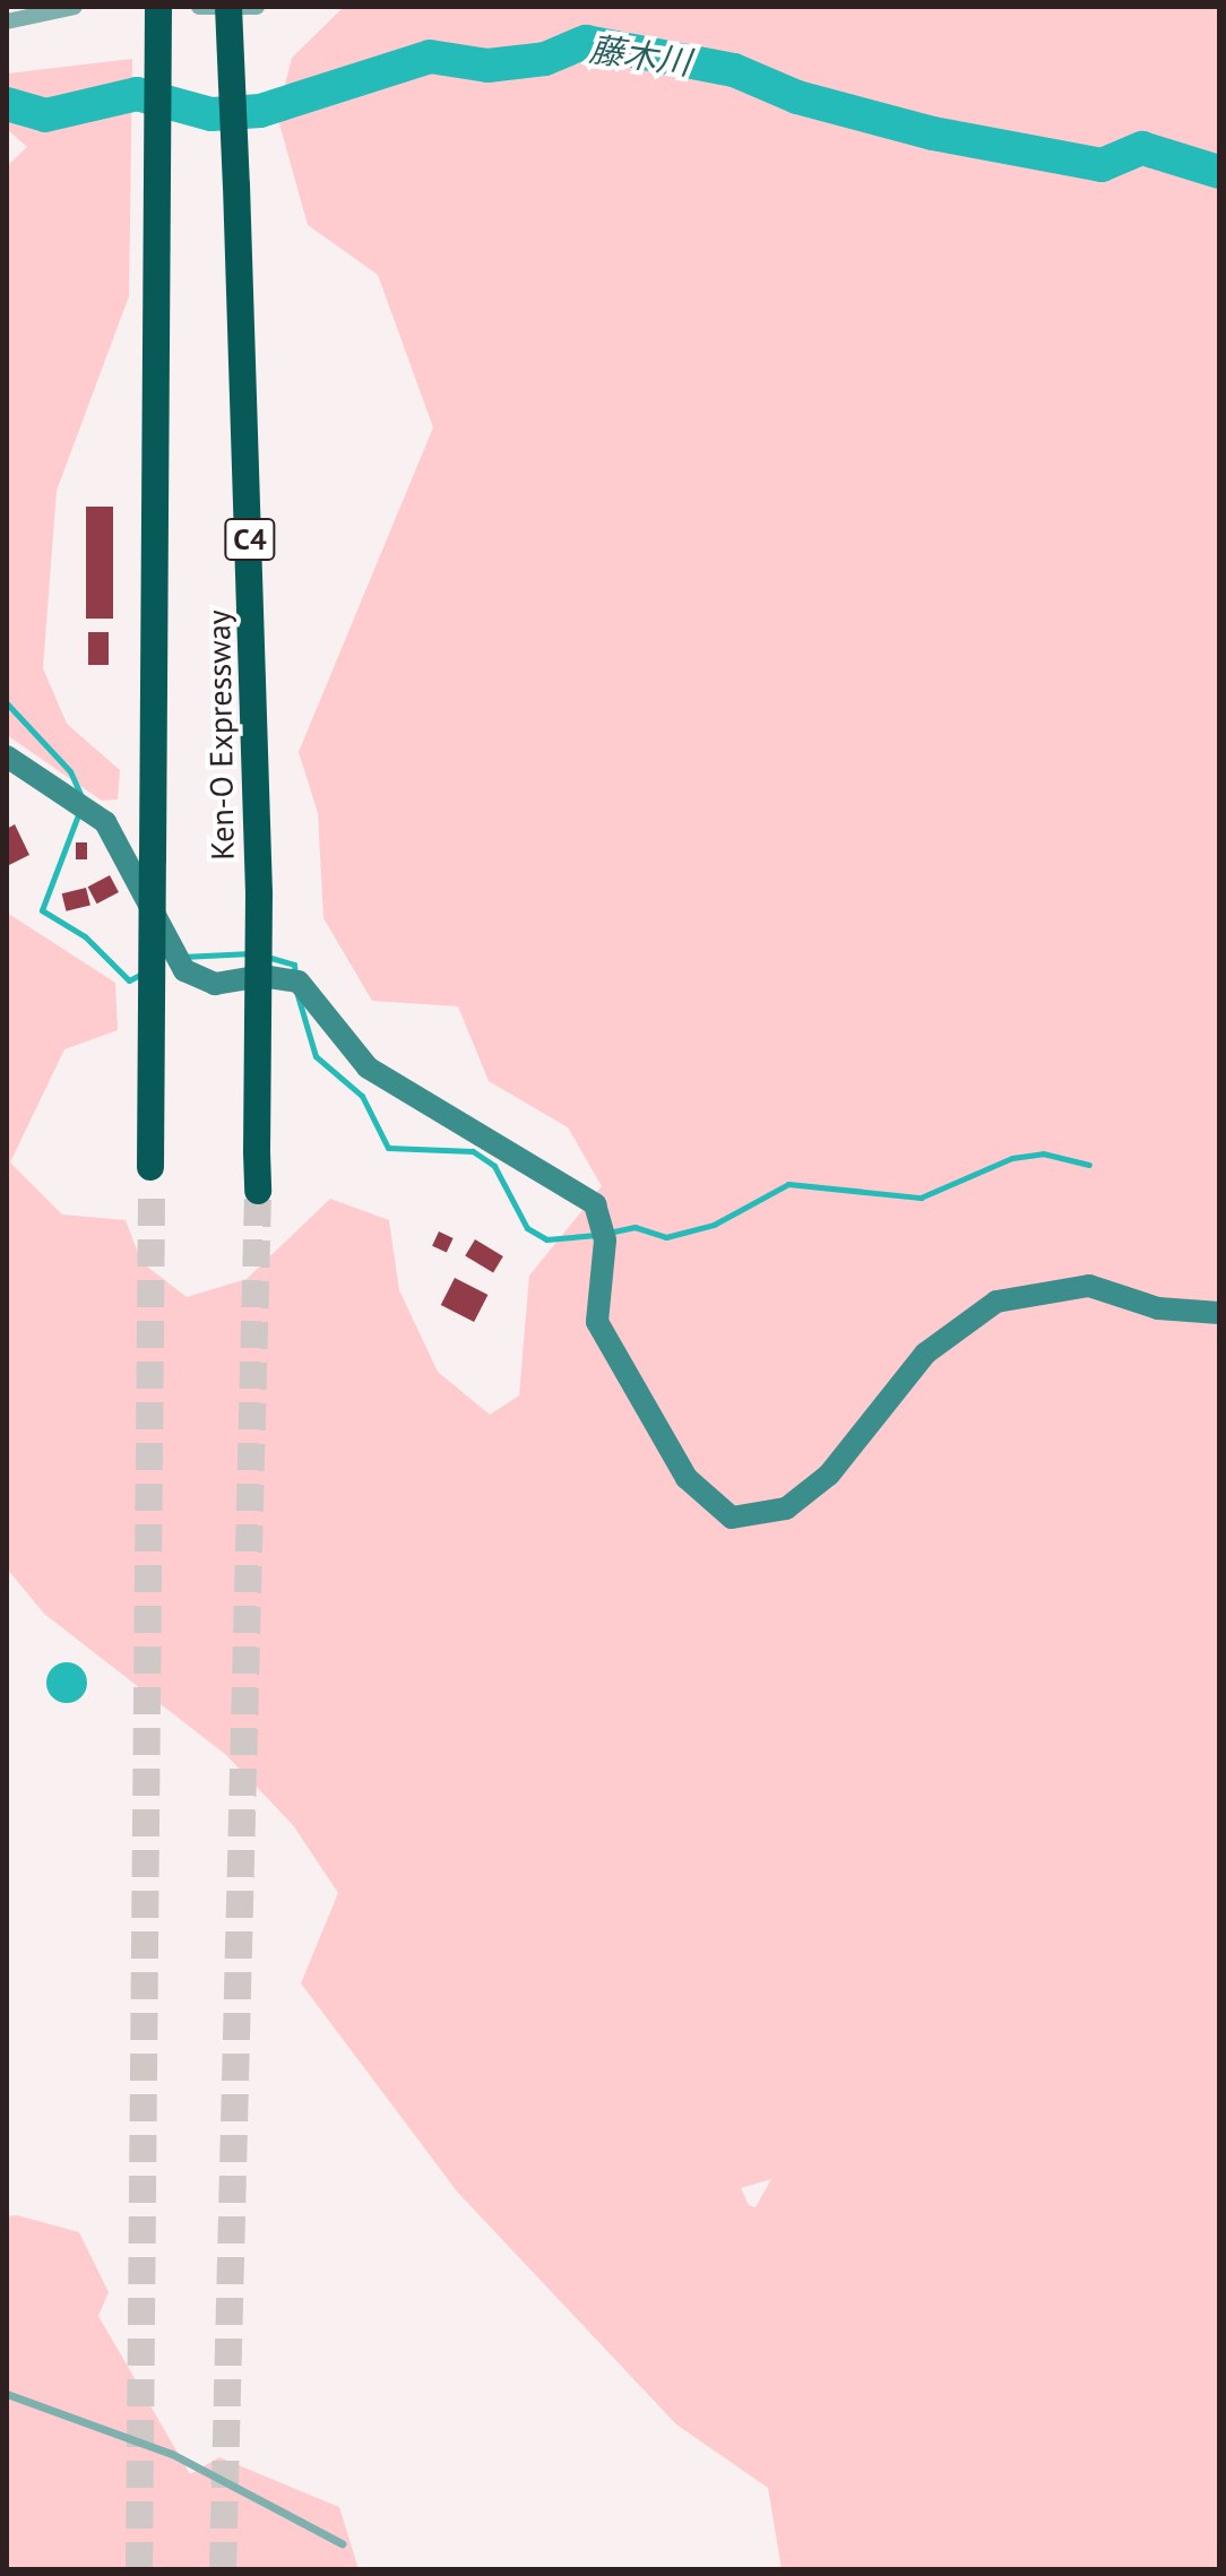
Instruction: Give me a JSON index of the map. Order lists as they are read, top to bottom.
{
  "streets": {
    "highway": ["C4", "Ken-O Expressway"]
  },
  "water": ["藤木川"]
}
